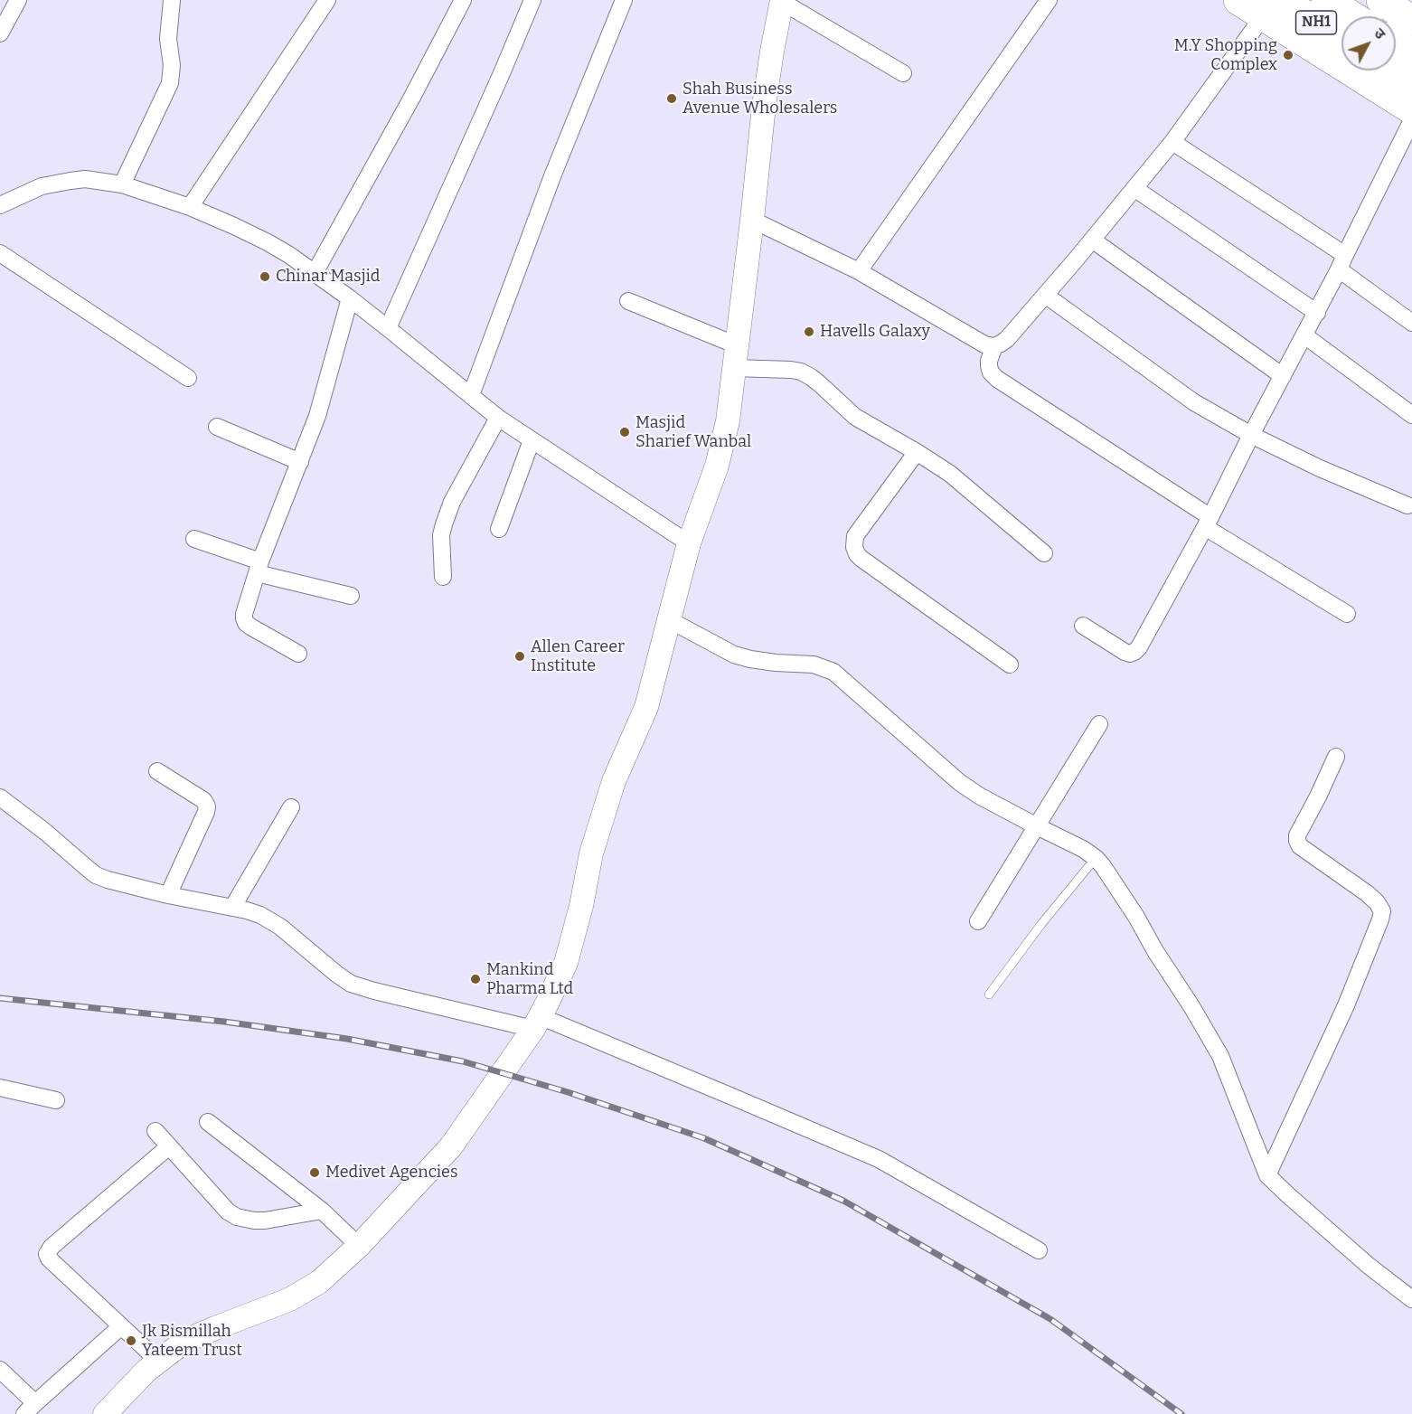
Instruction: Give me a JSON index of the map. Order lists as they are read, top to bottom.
{
  "streets": {
    "highway": ["NH1"]
  },
  "places": [
    "M.Y Shopping Complex",
    "Shah Business Avenue Wholesalers",
    "Chinar Masjid",
    "Havells Galaxy",
    "Masjid Sharief Wanbal",
    "Allen Career Institute",
    "Mankind Pharma Ltd",
    "Medivet Agencies",
    "Jk Bismillah Yateem Trust"
  ],
  "north": "top right"
}
